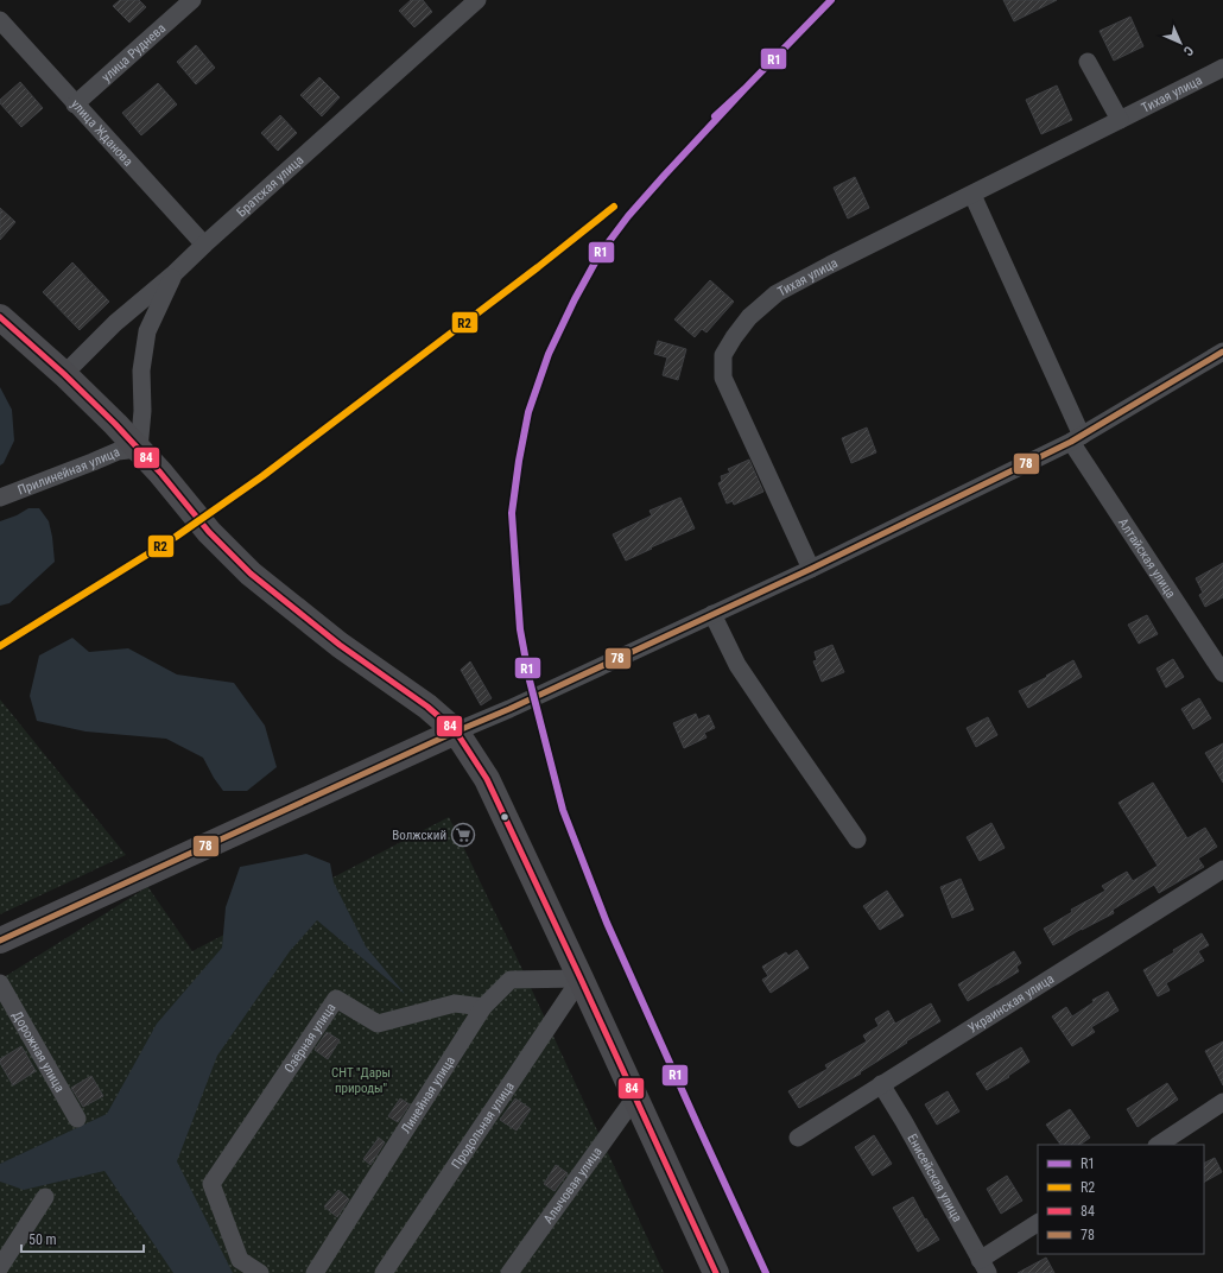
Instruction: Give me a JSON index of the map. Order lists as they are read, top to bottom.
{
  "streets": {
    "street": [
      "улица Руднева",
      "Тихая улица",
      "улица Жданова",
      "Братская улица",
      "Прилинейная улица",
      "Алтайская улица",
      "Украинская улица",
      "Озёрная улица",
      "Дорожная улица",
      "Линейная улица",
      "Продольная улица",
      "Енисейская улица",
      "Алычовая улица"
    ]
  },
  "crossings": [
    ["улица Руднева", "улица Жданова"],
    ["Тихая улица", "Алтайская улица"],
    ["улица Жданова", "Братская улица"],
    ["Украинская улица", "Енисейская улица"],
    ["Озёрная улица", "Линейная улица"],
    ["Линейная улица", "Продольная улица"]
  ],
  "parks": ["СНТ \"Дары природы\""],
  "places": {
    "supermarket": ["Волжский"]
  },
  "lines": [
    "transit line R1",
    "transit line R2",
    "transit line 84",
    "transit line 78"
  ],
  "legend": [
    "R1",
    "R2",
    "84",
    "78"
  ],
  "scale_bar": "50 m",
  "north": "bottom right"
}
